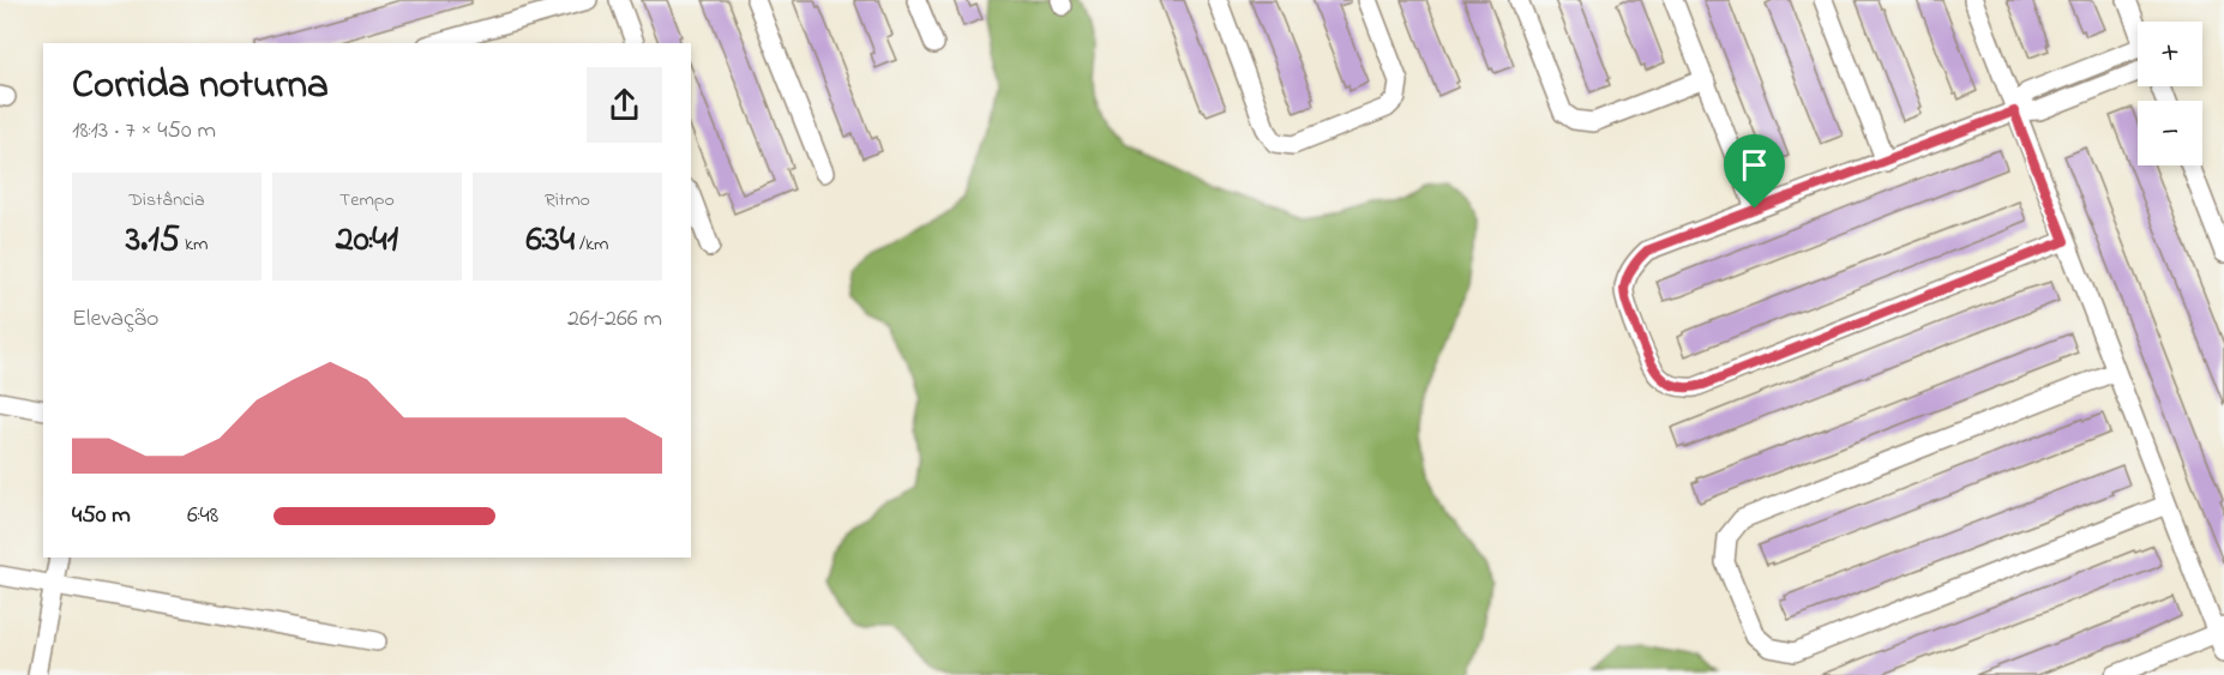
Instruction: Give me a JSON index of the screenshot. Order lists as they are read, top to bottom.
{
  "page": {
    "map_buttons": ["+", "−"],
    "heading": ["Corrida noturna", "18:13 · 7 × 450 m"],
    "stats": [
      ["Distância", "3.15 km"],
      ["Tempo", "20:41"],
      ["Ritmo", "6:34 /km"]
    ],
    "chart": ["Elevação", "261–266 m"],
    "list": [
      {
        "name": "450 m",
        "note": "6:48"
      }
    ]
  }
}
